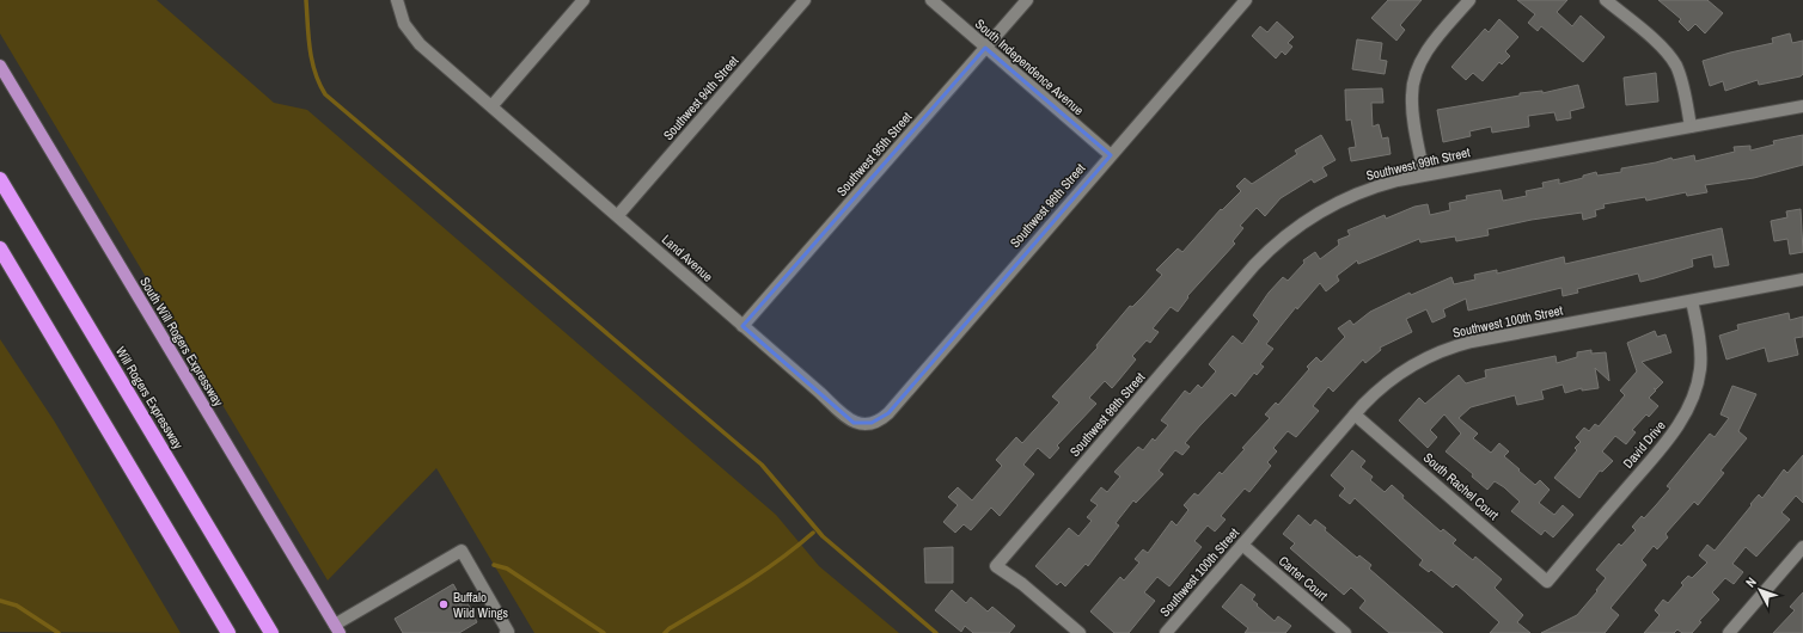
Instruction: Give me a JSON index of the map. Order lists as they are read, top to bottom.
{
  "streets": {
    "highway": ["Will Rogers Expressway"],
    "main road": ["South Will Rogers Expressway"],
    "street": [
      "South Independence Avenue",
      "Southwest 94th Street",
      "Southwest 95th Street",
      "Southwest 99th Street",
      "Southwest 96th Street",
      "Land Avenue",
      "Southwest 100th Street",
      "David Drive",
      "South Rachel Court",
      "Carter Court"
    ]
  },
  "crossings": [
    ["South Independence Avenue", "Southwest 95th Street"],
    ["South Independence Avenue", "Southwest 96th Street"],
    ["Southwest 94th Street", "Land Avenue"],
    ["Southwest 95th Street", "Land Avenue"],
    ["Southwest 96th Street", "Land Avenue"],
    ["Southwest 100th Street", "David Drive"],
    ["Southwest 100th Street", "South Rachel Court"],
    ["Southwest 100th Street", "Carter Court"],
    ["David Drive", "South Rachel Court"]
  ],
  "places": ["Buffalo Wild Wings"],
  "north": "top left"
}
